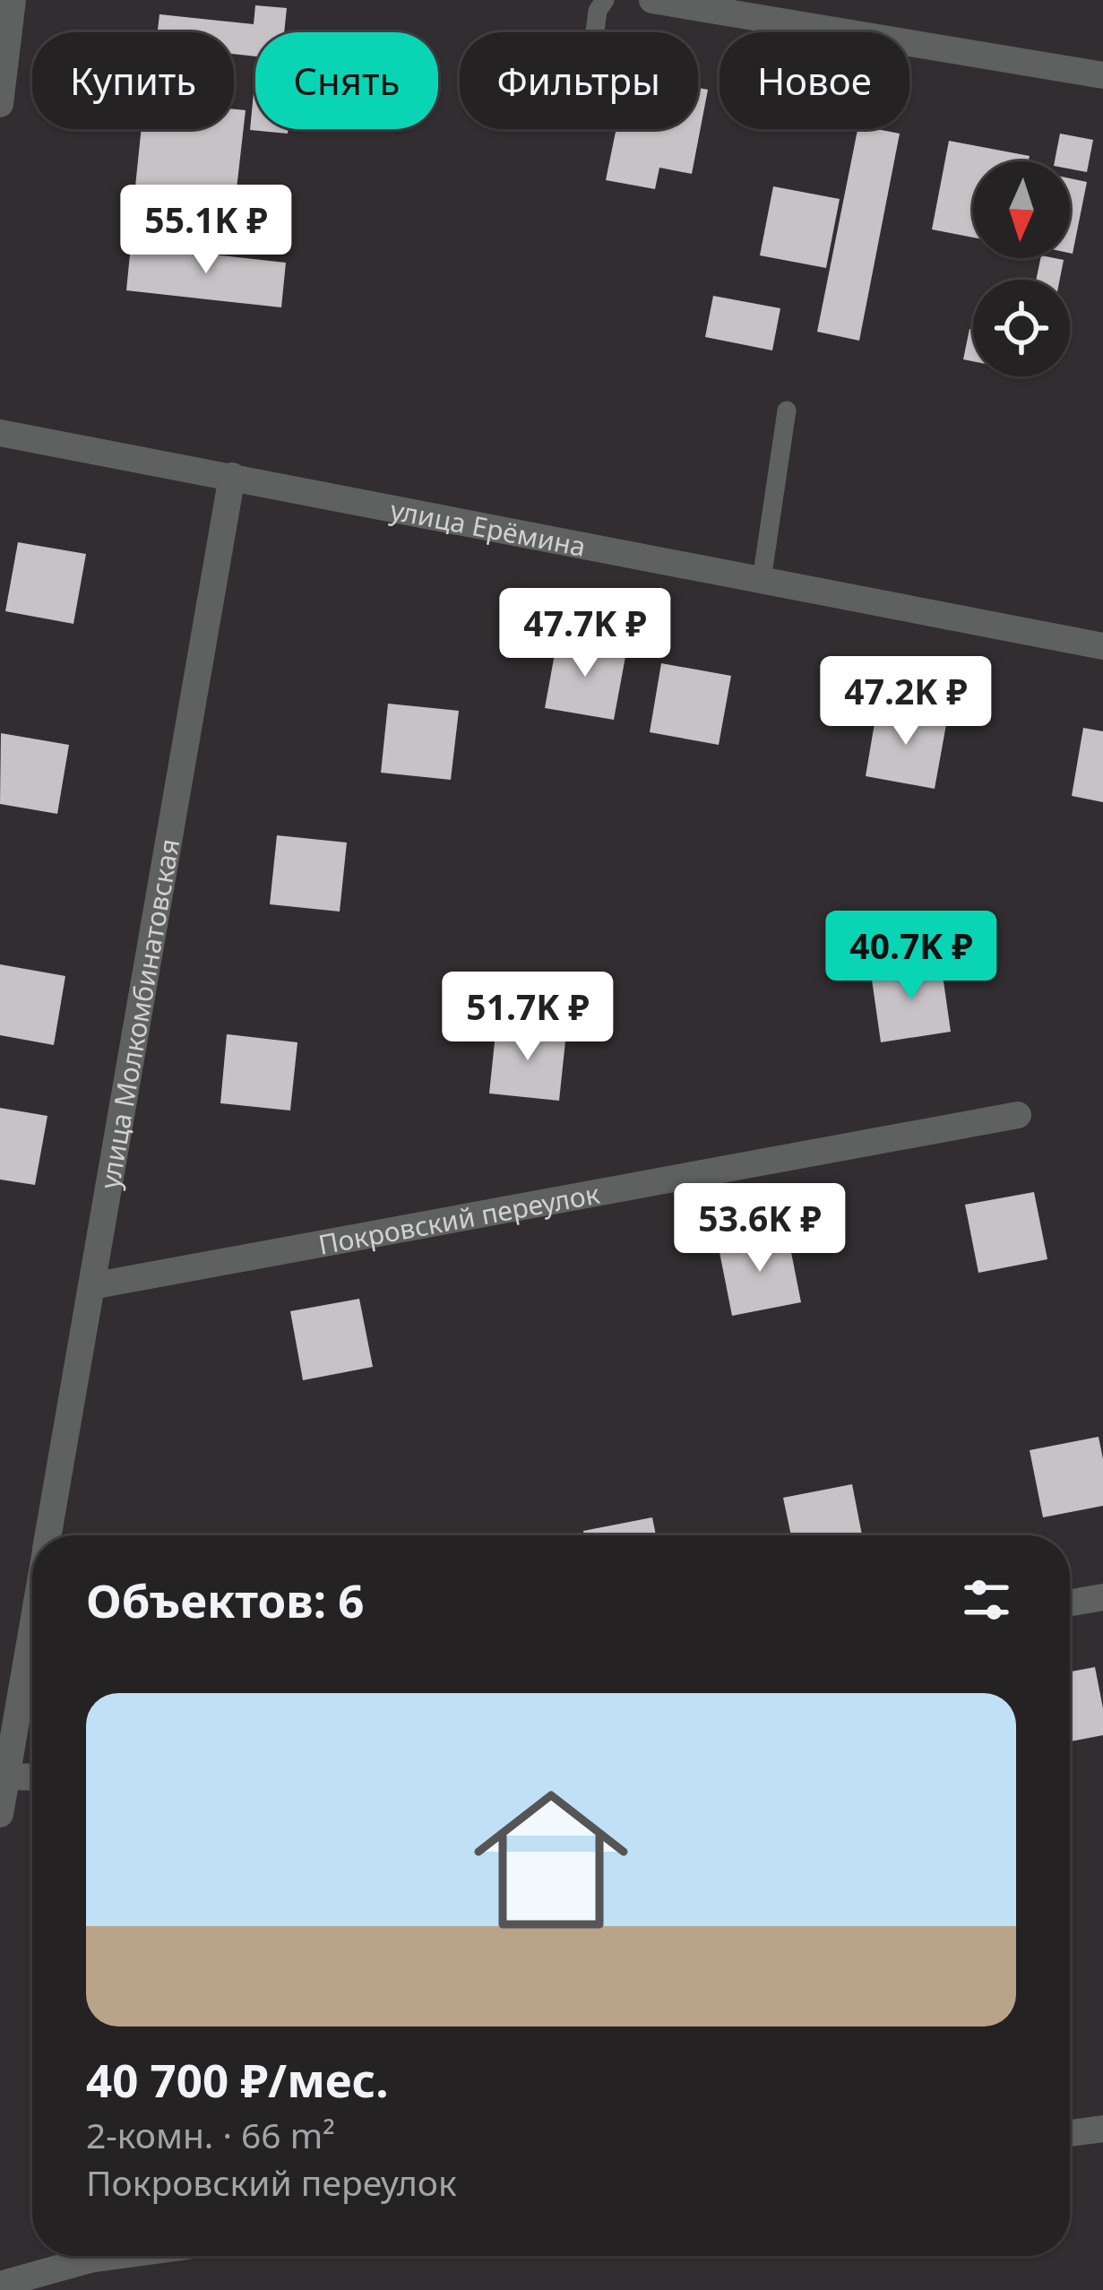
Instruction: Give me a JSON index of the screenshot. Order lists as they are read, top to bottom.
{
  "streets": {
    "street": ["улица Ерёмина", "улица Молкомбинатовская", "Покровский переулок"]
  },
  "crossings": [
    ["улица Ерёмина", "улица Молкомбинатовская"],
    ["улица Молкомбинатовская", "Покровский переулок"]
  ],
  "north": "bottom",
  "page": {
    "chip": [
      "Купить",
      "Снять",
      "Фильтры",
      "Новое"
    ],
    "price": [
      "55.1K ₽",
      "47.7K ₽",
      "47.2K ₽",
      "40.7K ₽",
      "51.7K ₽",
      "53.6K ₽"
    ],
    "heading": "Объектов: 6",
    "list": [
      {
        "name": "40 700 ₽/мес.",
        "note": "2-комн. · 66 m² · Покровский переулок"
      }
    ]
  }
}
